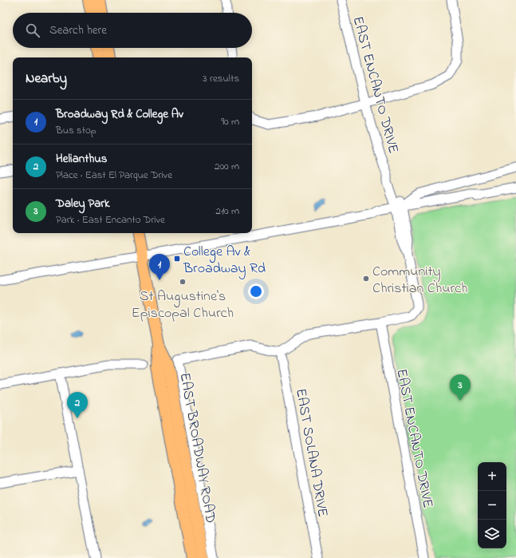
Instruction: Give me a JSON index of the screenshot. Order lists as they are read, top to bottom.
{
  "streets": {
    "main road": ["EAST BROADWAY ROAD"],
    "street": ["EAST ENCANTO DRIVE", "EAST SOLANA DRIVE"]
  },
  "places": {
    "transit": ["College Av & Broadway Rd"],
    "other": ["Community Christian Church", "St Augustine's Episcopal Church"]
  },
  "page": {
    "search": "Search here",
    "heading": ["Nearby", "3 results"],
    "list": [
      {
        "mark": "1",
        "name": "Broadway Rd & College Av",
        "note": "Bus stop",
        "value": "90 m"
      },
      {
        "mark": "2",
        "name": "Helianthus",
        "note": "Place · East El Parque Drive",
        "value": "200 m"
      },
      {
        "mark": "3",
        "name": "Daley Park",
        "note": "Park · East Encanto Drive",
        "value": "210 m"
      }
    ],
    "pins": ["1", "3", "2"],
    "map_buttons": ["+", "−"]
  }
}
